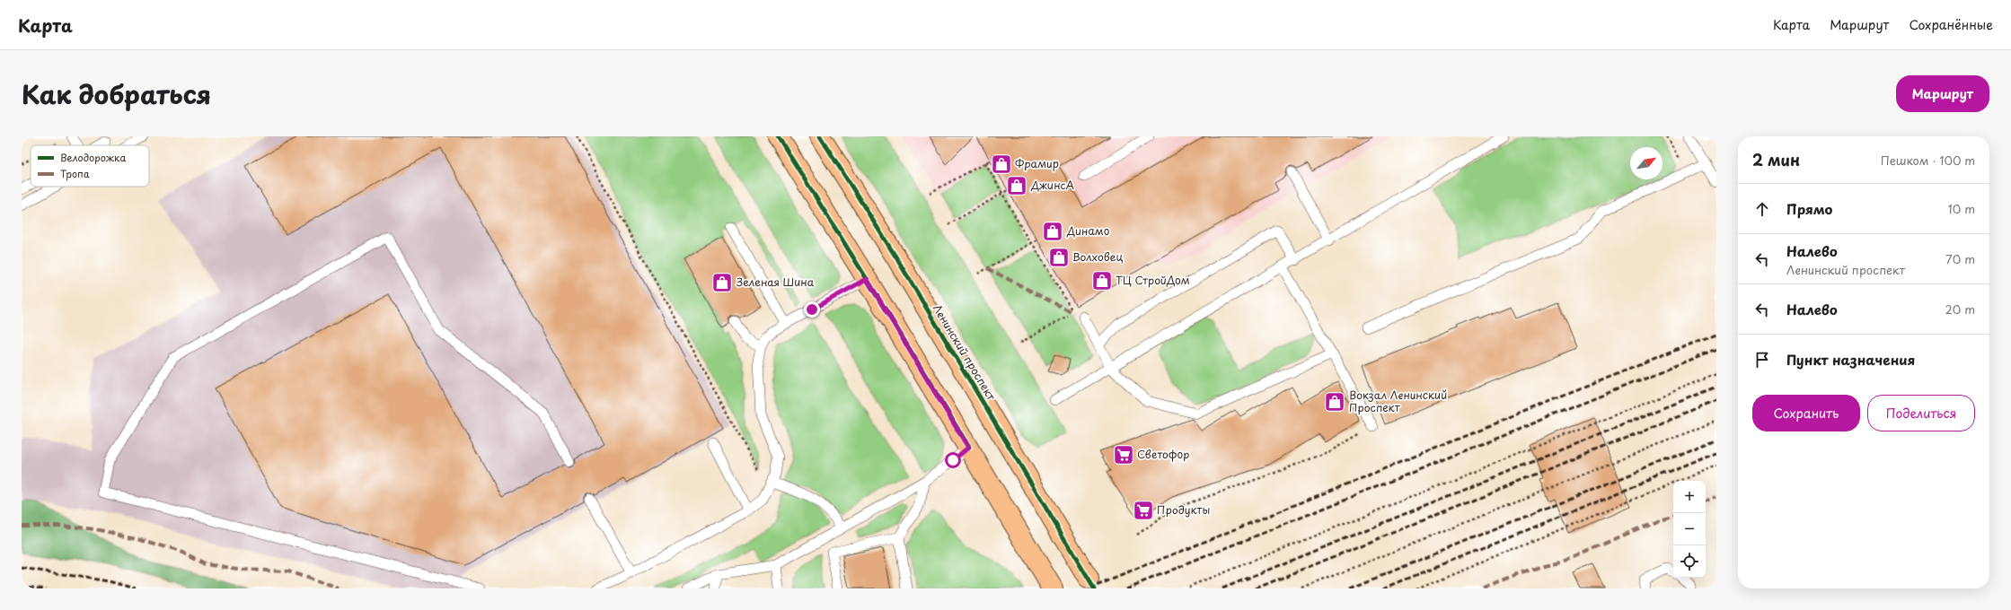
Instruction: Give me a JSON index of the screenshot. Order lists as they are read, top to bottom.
{
  "streets": {
    "main road": ["Ленинский проспект"]
  },
  "places": {
    "shop": [
      "Фрамир",
      "ДжинсА",
      "Динамо",
      "Волховец",
      "ТЦ СтройДом",
      "Зеленая Шина",
      "Вокзал Ленинский Проспект"
    ],
    "supermarket": ["Светофор", "Продукты"]
  },
  "legend": ["Велодорожка", "Тропа"],
  "north": "top right",
  "page": {
    "header": "Карта",
    "nav": ["Карта", "Маршрут", "Сохранённые"],
    "title": "Как добраться",
    "buttons": [
      "Маршрут",
      ["Сохранить", "Поделиться"]
    ],
    "heading": ["2 мин", "Пешком · 100 m"],
    "list": [
      ["Прямо", "10 m"],
      ["Налево", "Ленинский проспект", "70 m"],
      ["Налево", "20 m"],
      "Пункт назначения"
    ],
    "map_buttons": ["+", "−"]
  }
}
